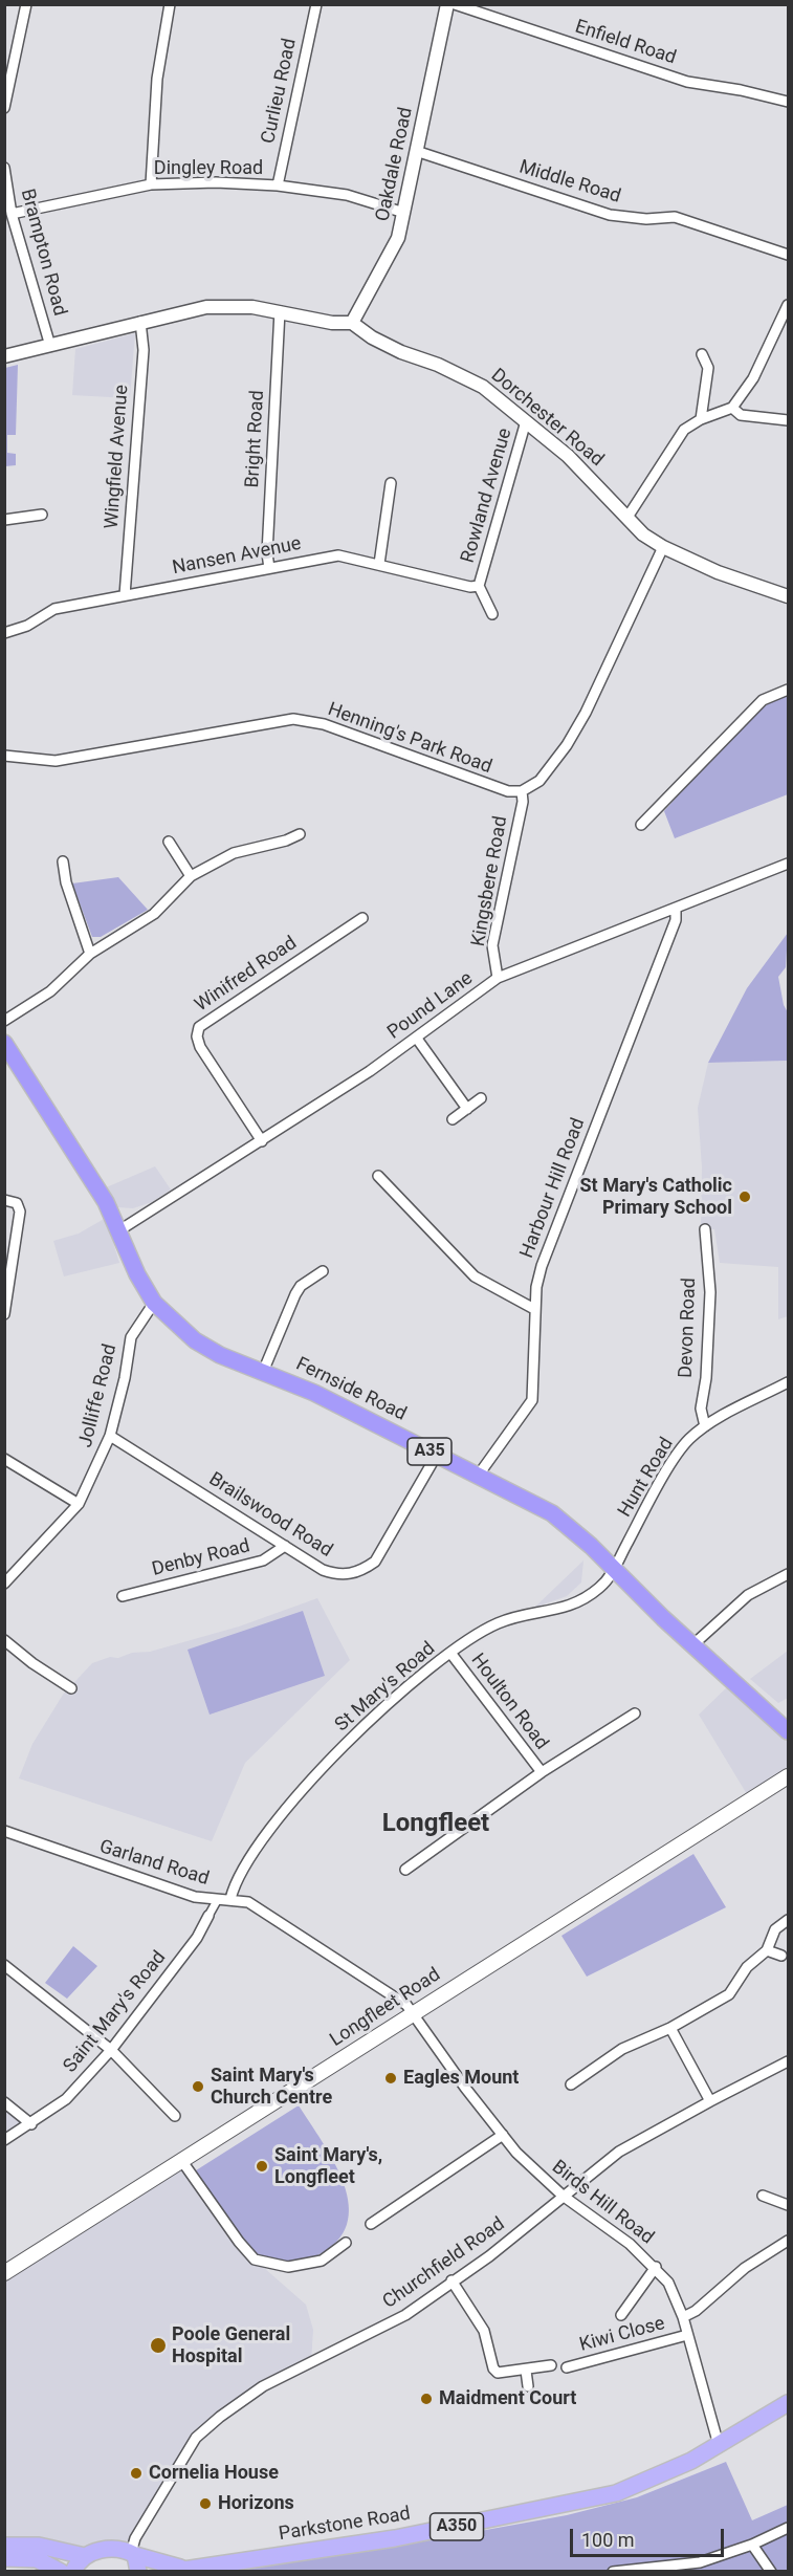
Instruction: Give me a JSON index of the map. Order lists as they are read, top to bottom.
{
  "streets": {
    "highway": ["Fernside Road", "A35"],
    "main road": ["Longfleet Road", "Parkstone Road", "A350"],
    "street": [
      "Enfield Road",
      "Curlieu Road",
      "Oakdale Road",
      "Dingley Road",
      "Middle Road",
      "Brampton Road",
      "Dorchester Road",
      "Bright Road",
      "Wingfield Avenue",
      "Rowland Avenue",
      "Nansen Avenue",
      "Henning's Park Road",
      "Kingsbere Road",
      "Winifred Road",
      "Pound Lane",
      "Harbour Hill Road",
      "Devon Road",
      "Jolliffe Road",
      "Hunt Road",
      "Brailswood Road",
      "Denby Road",
      "St Mary's Road",
      "Houlton Road",
      "Garland Road",
      "Saint Mary's Road",
      "Birds Hill Road",
      "Churchfield Road",
      "Kiwi Close"
    ]
  },
  "crossings": [
    ["Curlieu Road", "Dingley Road"],
    ["Oakdale Road", "Dingley Road"],
    ["Oakdale Road", "Middle Road"],
    ["Oakdale Road", "Dorchester Road"],
    ["Dingley Road", "Brampton Road"],
    ["Brampton Road", "Dorchester Road"],
    ["Dorchester Road", "Bright Road"],
    ["Dorchester Road", "Wingfield Avenue"],
    ["Dorchester Road", "Rowland Avenue"],
    ["Bright Road", "Nansen Avenue"],
    ["Wingfield Avenue", "Nansen Avenue"],
    ["Rowland Avenue", "Nansen Avenue"],
    ["Henning's Park Road", "Kingsbere Road"],
    ["Kingsbere Road", "Pound Lane"],
    ["Winifred Road", "Pound Lane"],
    ["Pound Lane", "Harbour Hill Road"],
    ["Pound Lane", "Fernside Road"],
    ["Harbour Hill Road", "Fernside Road"],
    ["Devon Road", "Hunt Road"],
    ["Fernside Road", "Jolliffe Road"],
    ["Fernside Road", "Hunt Road"],
    ["Fernside Road", "Brailswood Road"],
    ["Fernside Road", "St Mary's Road"],
    ["Jolliffe Road", "Brailswood Road"],
    ["Hunt Road", "St Mary's Road"],
    ["Brailswood Road", "Denby Road"],
    ["St Mary's Road", "Houlton Road"],
    ["St Mary's Road", "Garland Road"],
    ["Garland Road", "Longfleet Road"],
    ["Garland Road", "Birds Hill Road"],
    ["Longfleet Road", "Birds Hill Road"],
    ["Birds Hill Road", "Churchfield Road"],
    ["Birds Hill Road", "Kiwi Close"],
    ["Birds Hill Road", "Parkstone Road"],
    ["Churchfield Road", "Parkstone Road"]
  ],
  "districts": ["Longfleet"],
  "places": [
    "St Mary's Catholic Primary School",
    "Eagles Mount",
    "Saint Mary's Church Centre",
    "Saint Mary's, Longfleet",
    "Poole General Hospital",
    "Maidment Court",
    "Cornelia House",
    "Horizons"
  ],
  "scale_bar": "100 m"
}
